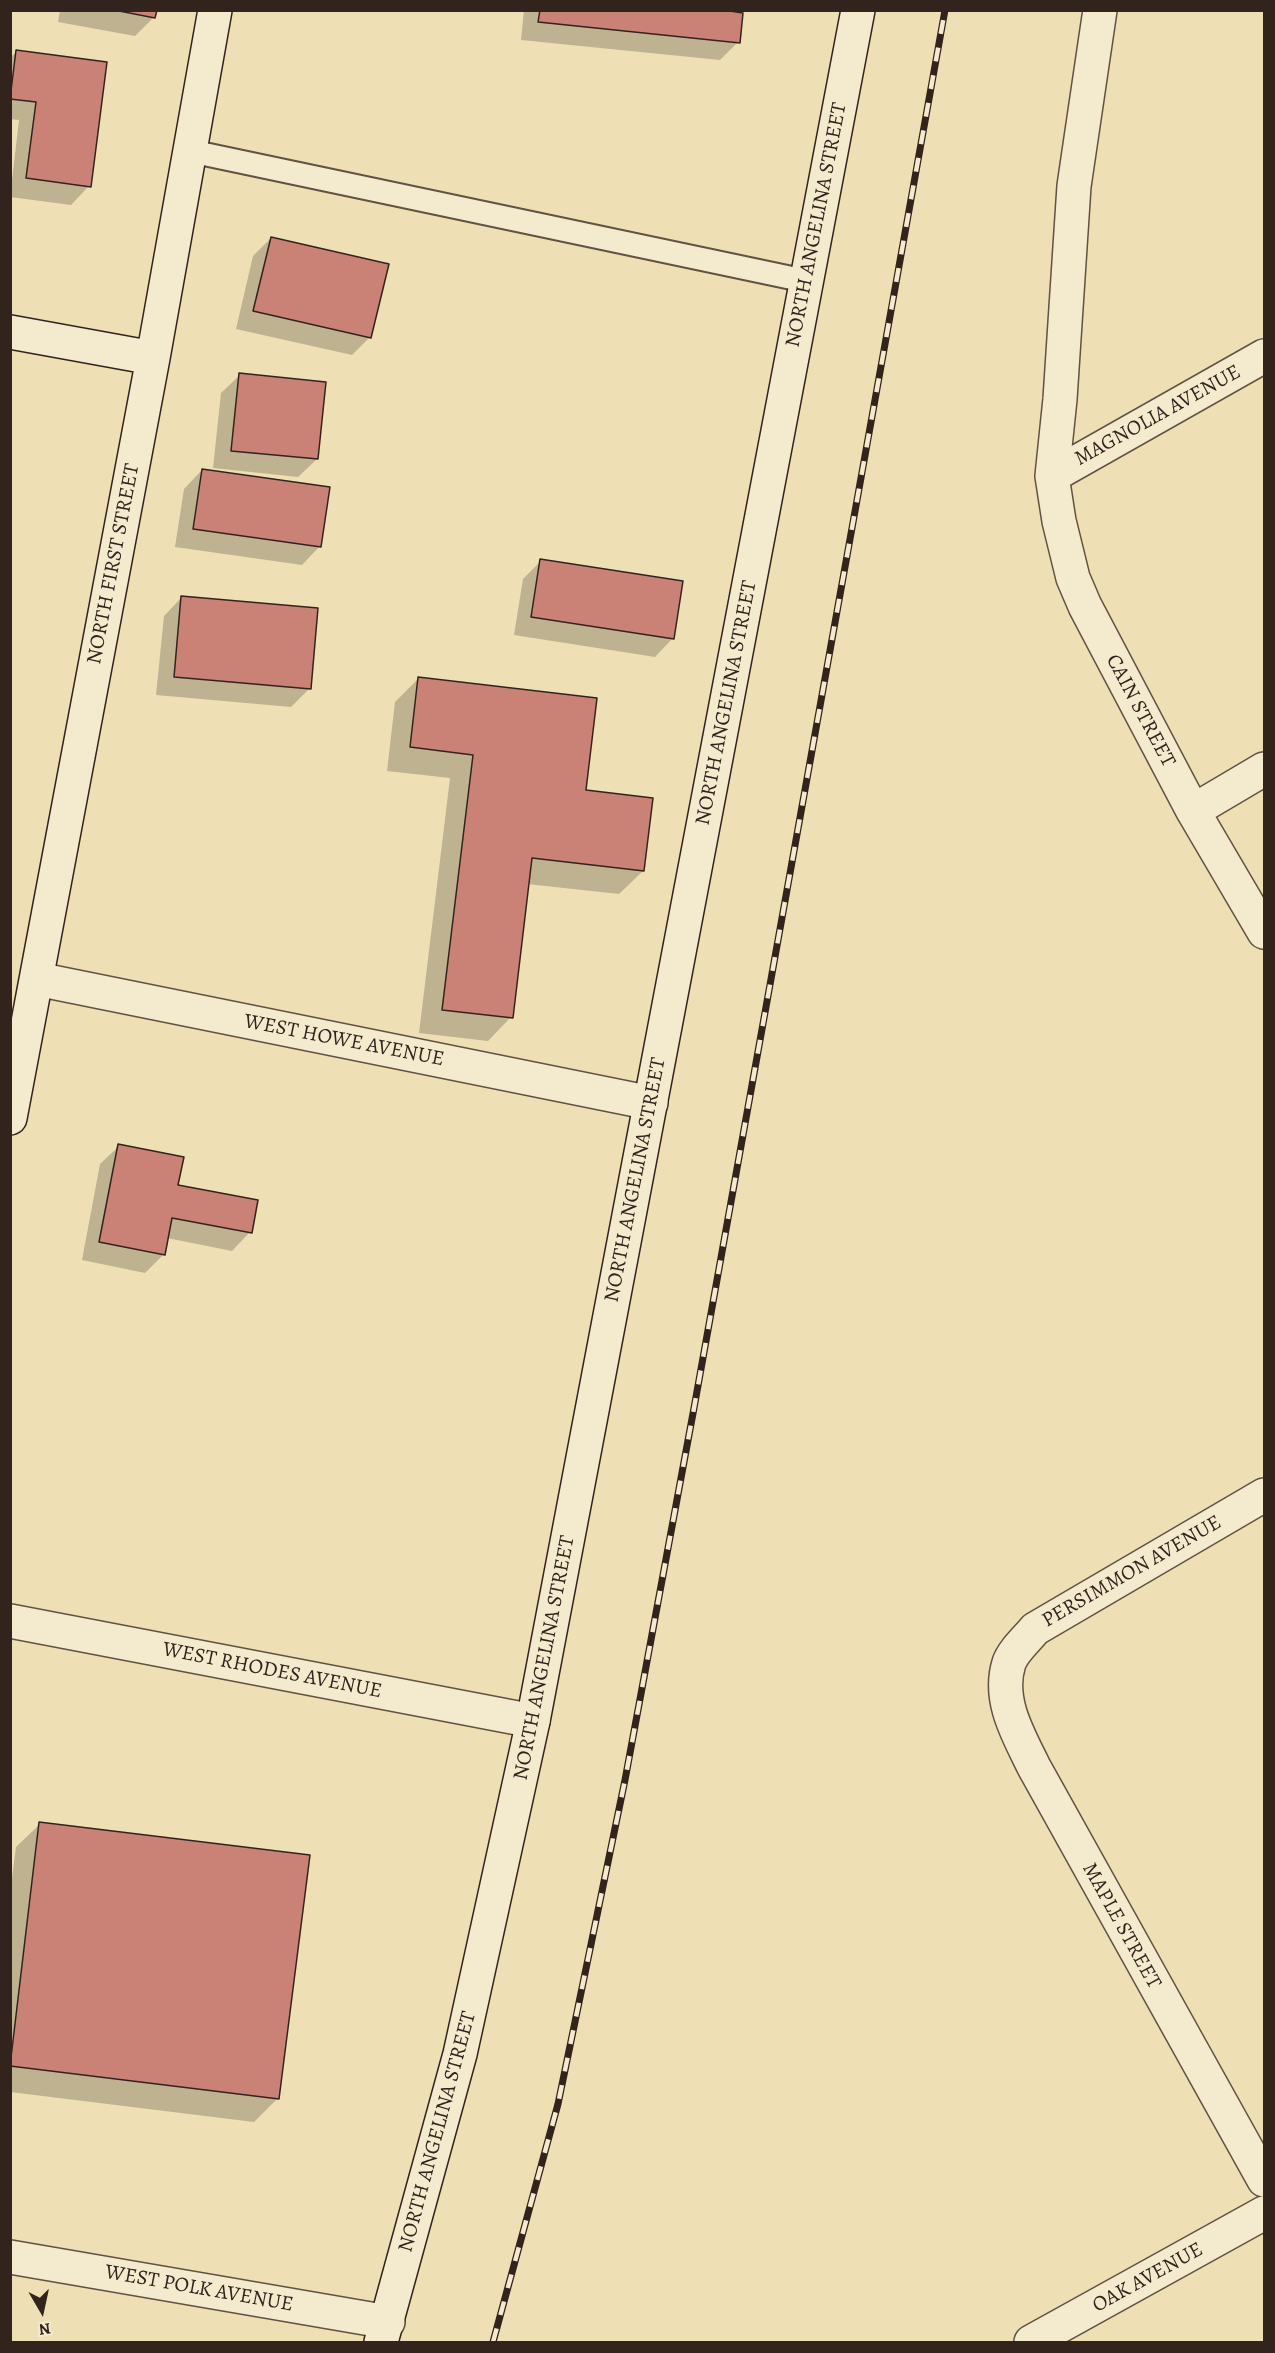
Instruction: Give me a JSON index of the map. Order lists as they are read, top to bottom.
{
  "streets": {
    "street": [
      "NORTH ANGELINA STREET",
      "MAGNOLIA AVENUE",
      "NORTH FIRST STREET",
      "CAIN STREET",
      "WEST HOWE AVENUE",
      "PERSIMMON AVENUE",
      "WEST RHODES AVENUE",
      "MAPLE STREET",
      "OAK AVENUE",
      "WEST POLK AVENUE"
    ]
  },
  "crossings": [
    ["NORTH ANGELINA STREET", "WEST HOWE AVENUE"],
    ["NORTH ANGELINA STREET", "WEST RHODES AVENUE"],
    ["NORTH ANGELINA STREET", "WEST POLK AVENUE"],
    ["MAGNOLIA AVENUE", "CAIN STREET"],
    ["NORTH FIRST STREET", "WEST HOWE AVENUE"],
    ["PERSIMMON AVENUE", "MAPLE STREET"]
  ],
  "north": "bottom"
}
